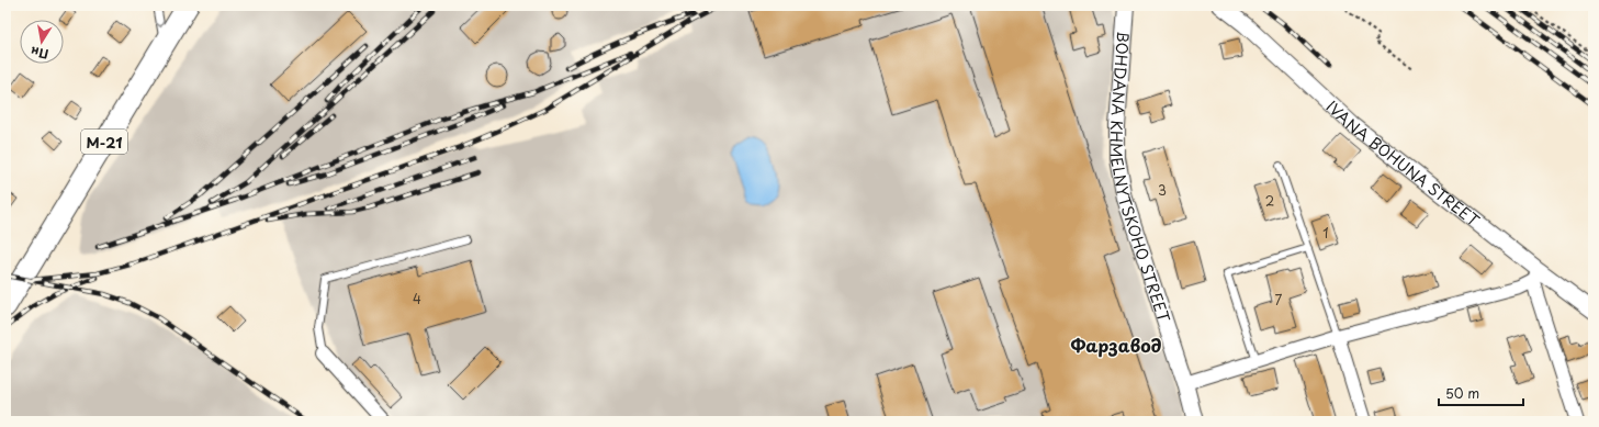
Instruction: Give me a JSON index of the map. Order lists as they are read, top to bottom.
{
  "streets": {
    "highway": ["М-21"],
    "street": ["IVANA BOHUNA STREET", "BOHDANA KHMELNYTSKOHO STREET"]
  },
  "districts": ["Фарзавод"],
  "house_numbers": [
    "3",
    "2",
    "1",
    "4",
    "7"
  ],
  "scale_bar": "50 m",
  "north": "bottom"
}
